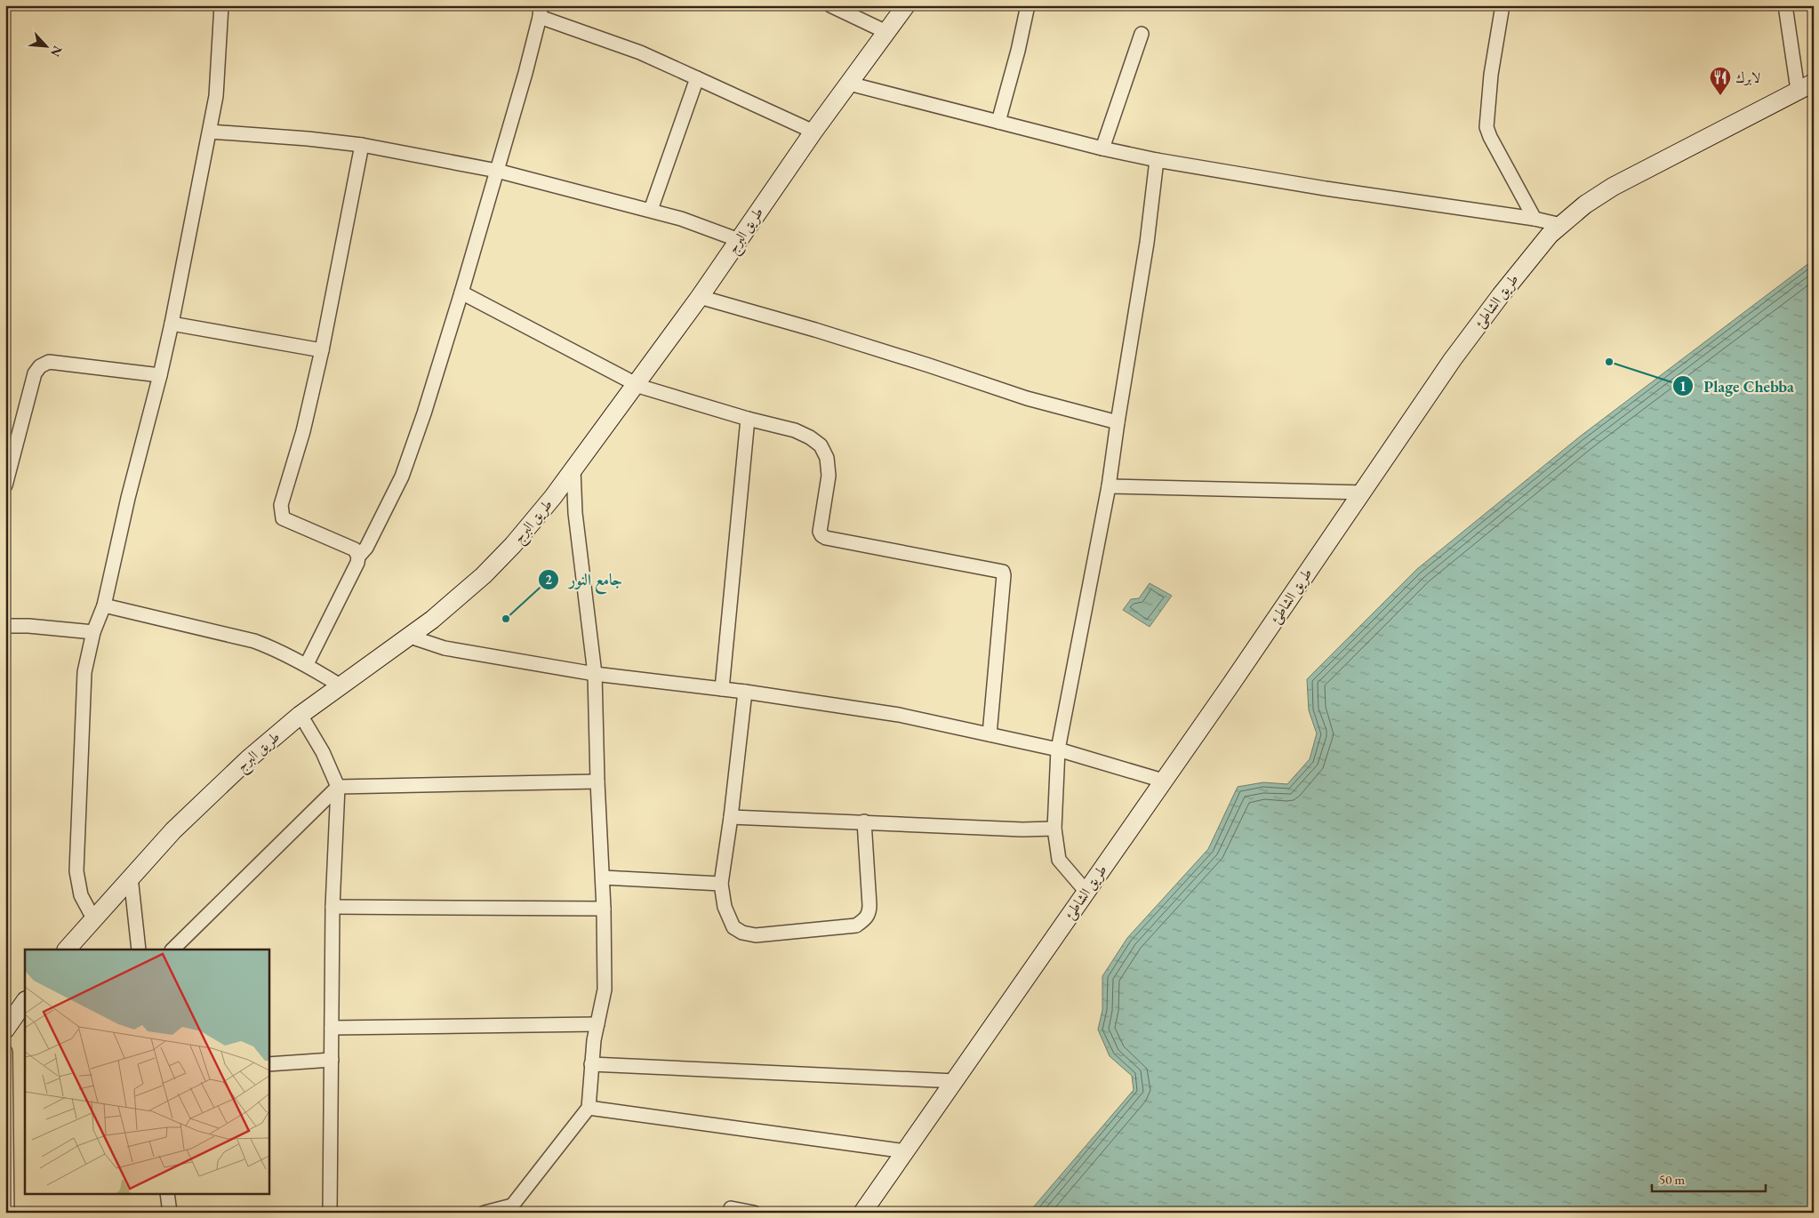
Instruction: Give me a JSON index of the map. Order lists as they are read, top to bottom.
{
  "streets": {
    "main road": ["طريق البرج", "طريق الشاطئ"]
  },
  "places": {
    "restaurant": ["لابرك"],
    "other": ["Plage Chebba", "جامع النور"]
  },
  "scale_bar": "50 m",
  "north": "bottom right"
}
